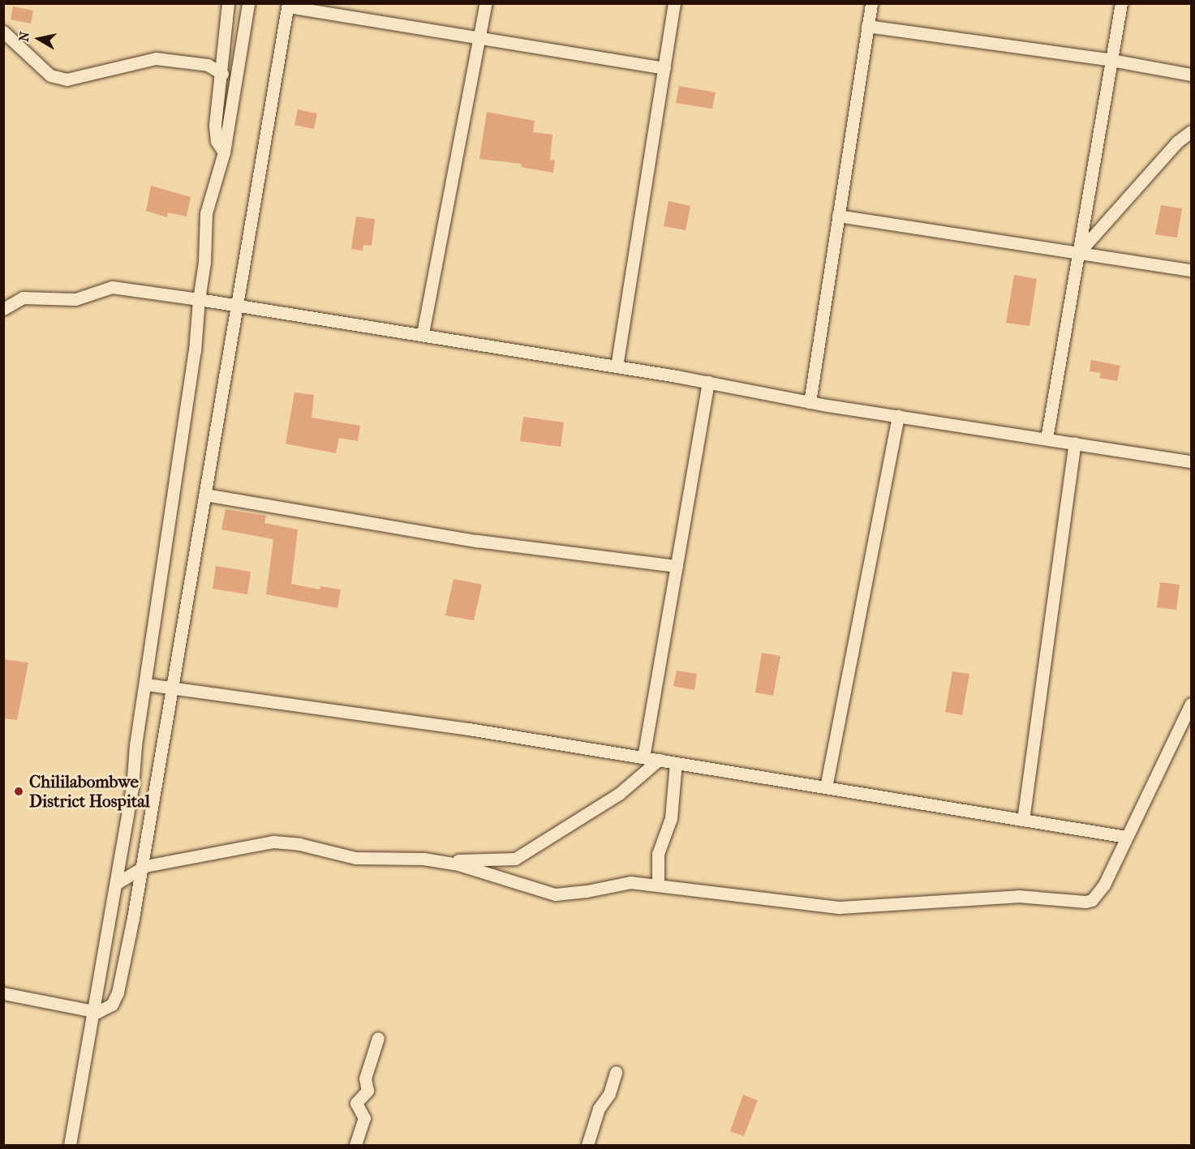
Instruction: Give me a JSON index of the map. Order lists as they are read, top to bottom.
{
  "places": ["Chililabombwe District Hospital"],
  "north": "left"
}
